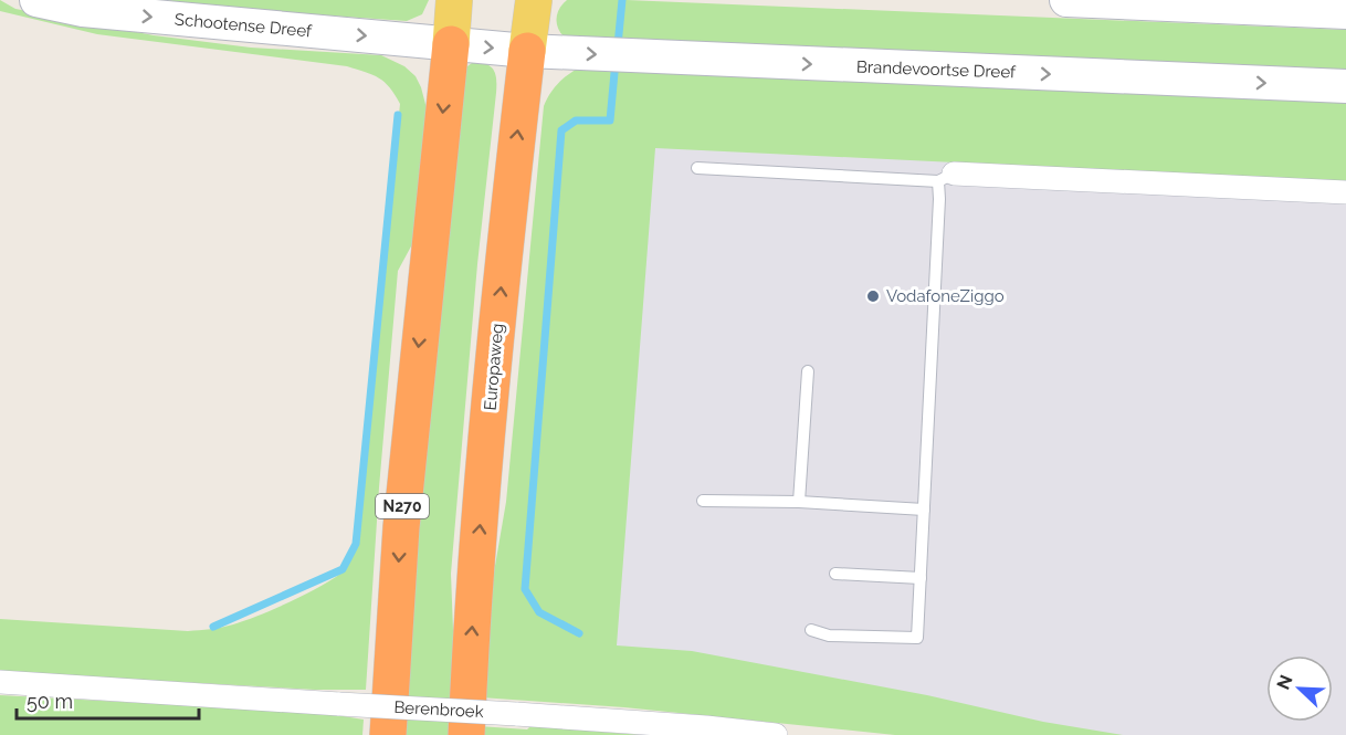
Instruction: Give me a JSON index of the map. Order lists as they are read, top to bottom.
{
  "streets": {
    "highway": ["Europaweg", "N270"],
    "main road": ["Schootense Dreef", "Brandevoortse Dreef"],
    "street": ["Berenbroek"]
  },
  "crossings": [
    ["Schootense Dreef", "Brandevoortse Dreef"],
    ["Schootense Dreef", "Europaweg"],
    ["Schootense Dreef", "N270"],
    ["Brandevoortse Dreef", "Europaweg"]
  ],
  "one_way": ["Schootense Dreef", "Europaweg"],
  "places": ["VodafoneZiggo"],
  "scale_bar": "50 m",
  "north": "top left"
}
